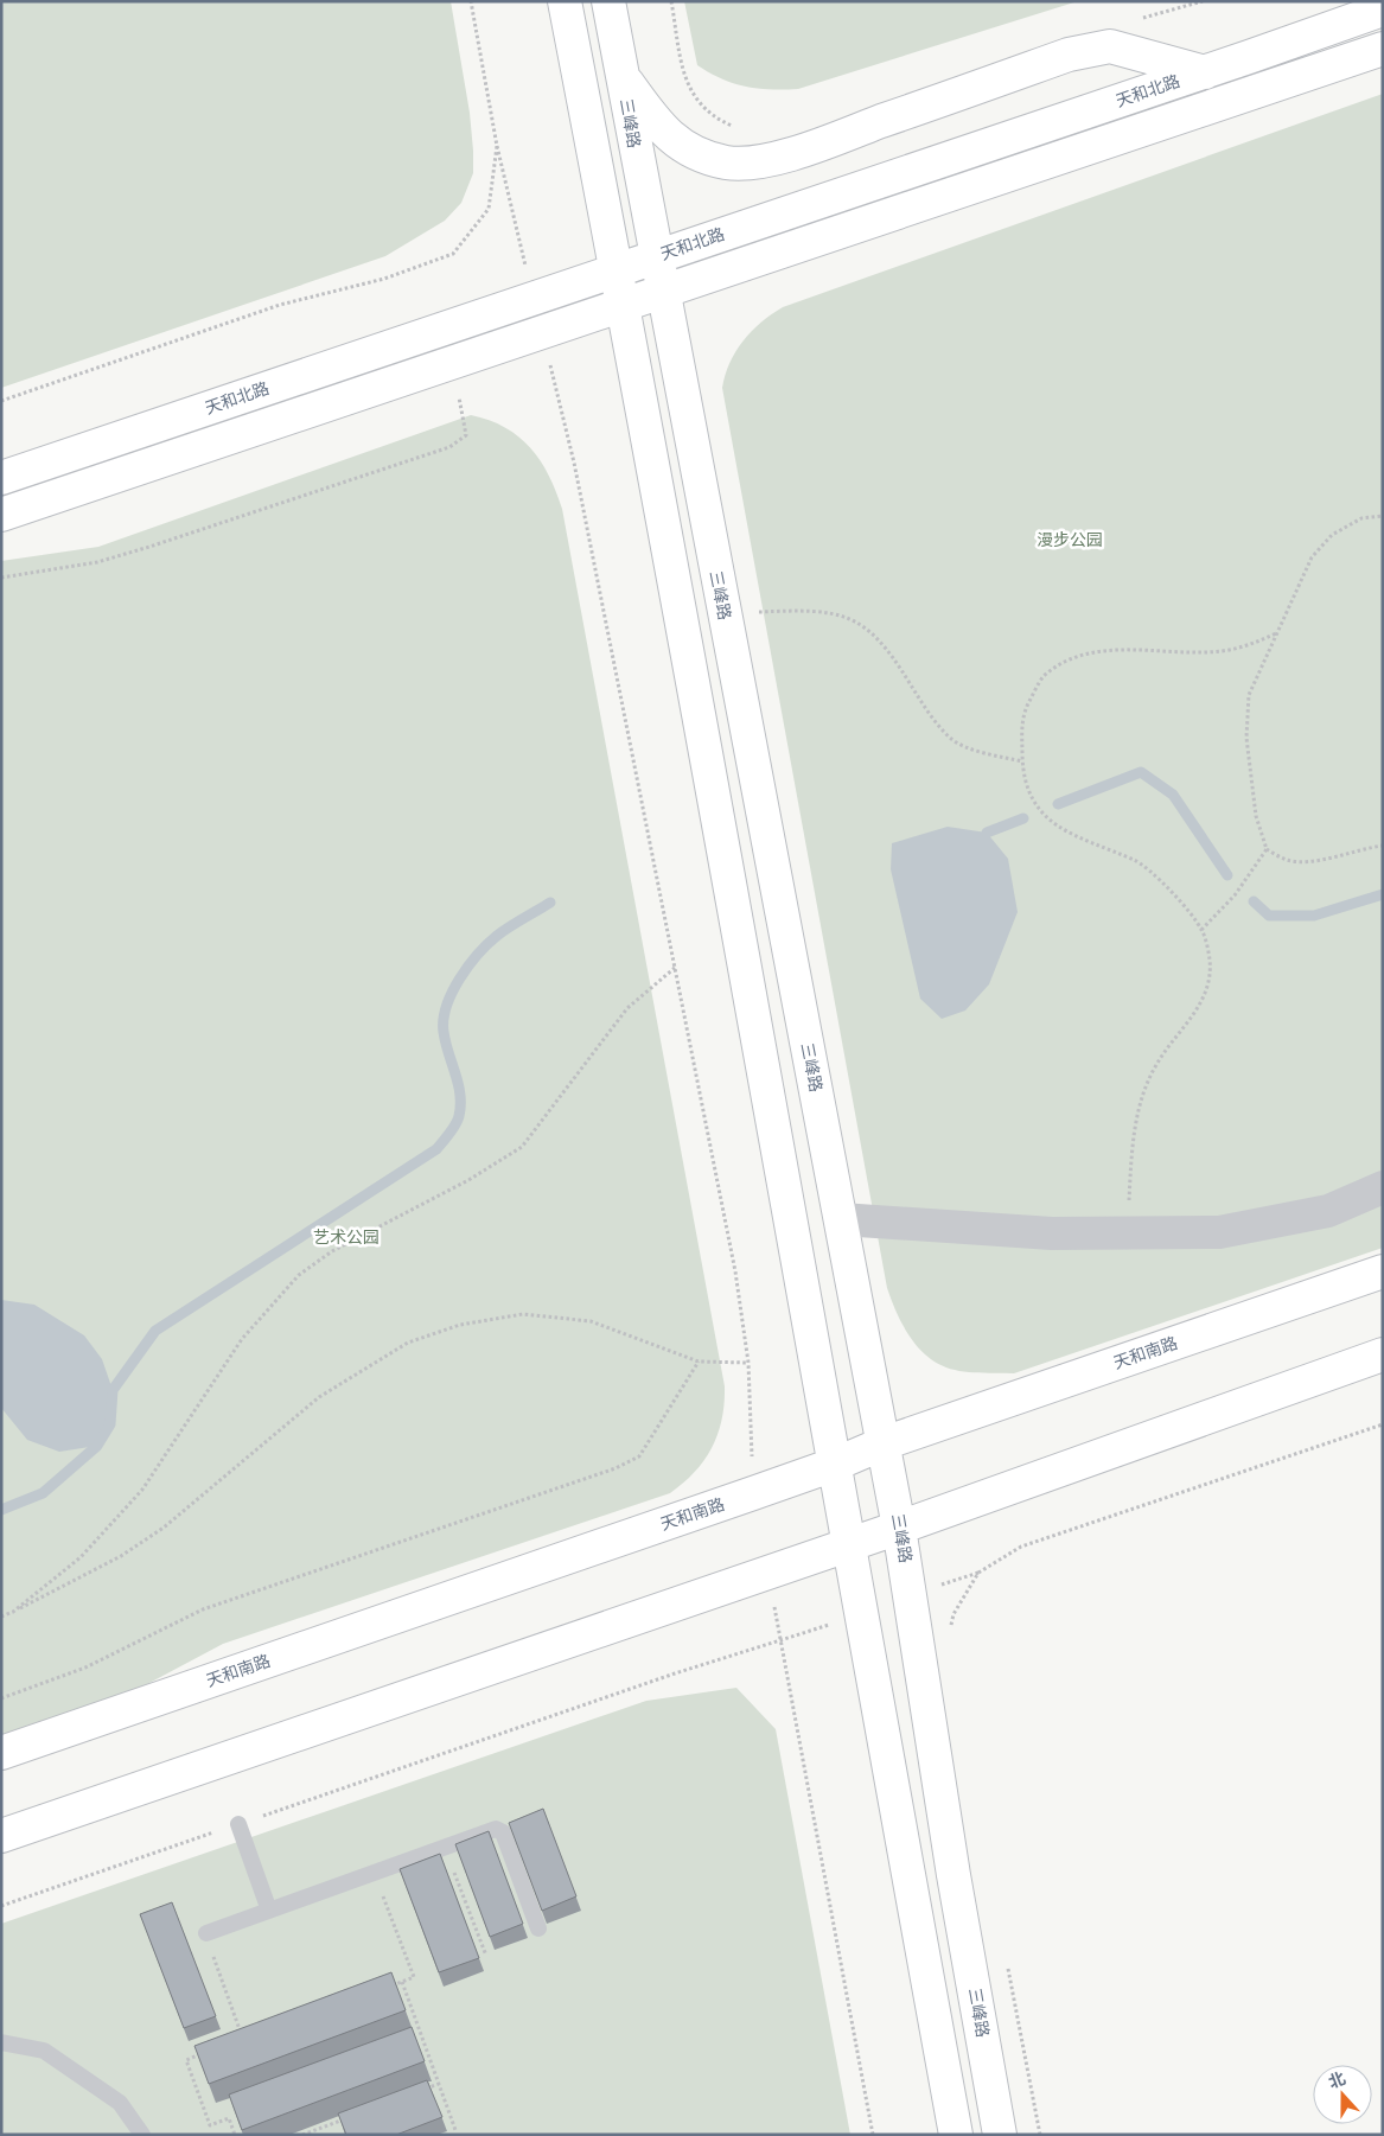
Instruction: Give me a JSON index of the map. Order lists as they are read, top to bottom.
{
  "streets": {
    "street": ["天和北路", "三峰路", "天和南路"]
  },
  "crossings": [
    ["天和北路", "三峰路"],
    ["三峰路", "天和南路"]
  ],
  "parks": ["漫步公园", "艺术公园"],
  "north": "top"
}
